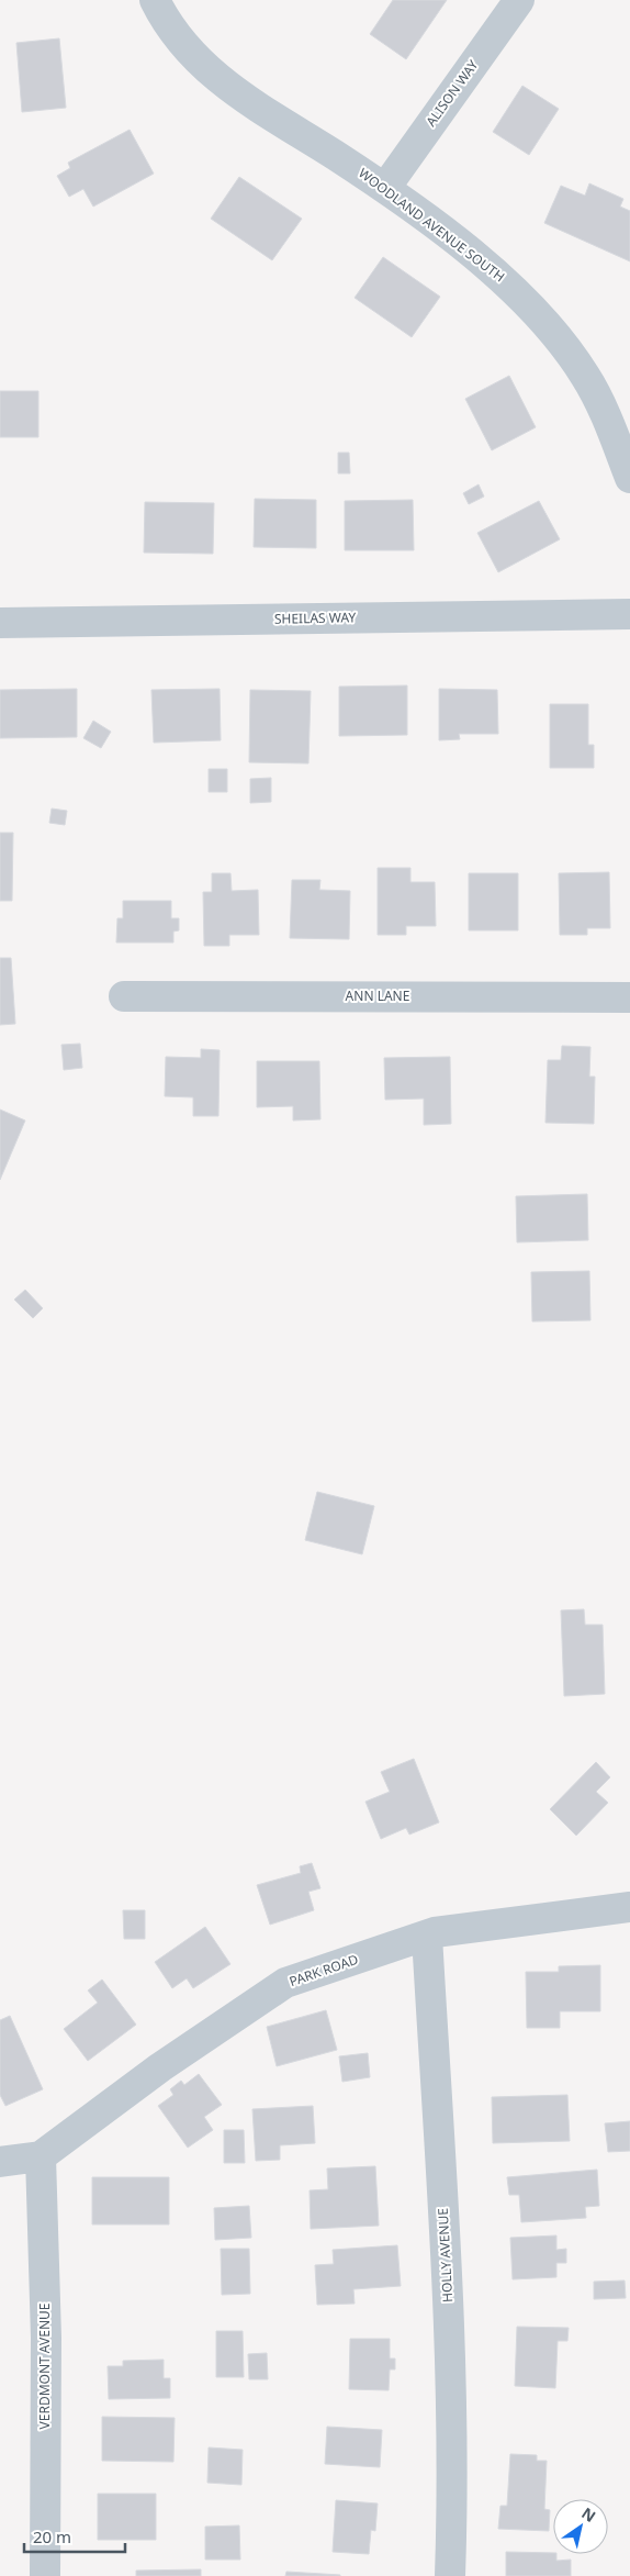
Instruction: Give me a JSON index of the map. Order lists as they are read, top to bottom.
{
  "streets": {
    "street": [
      "ALISON WAY",
      "WOODLAND AVENUE SOUTH",
      "SHEILAS WAY",
      "ANN LANE",
      "PARK ROAD",
      "HOLLY AVENUE",
      "VERDMONT AVENUE"
    ]
  },
  "crossings": [
    ["ALISON WAY", "WOODLAND AVENUE SOUTH"],
    ["PARK ROAD", "HOLLY AVENUE"],
    ["PARK ROAD", "VERDMONT AVENUE"]
  ],
  "scale_bar": "20 m",
  "north": "top right"
}
